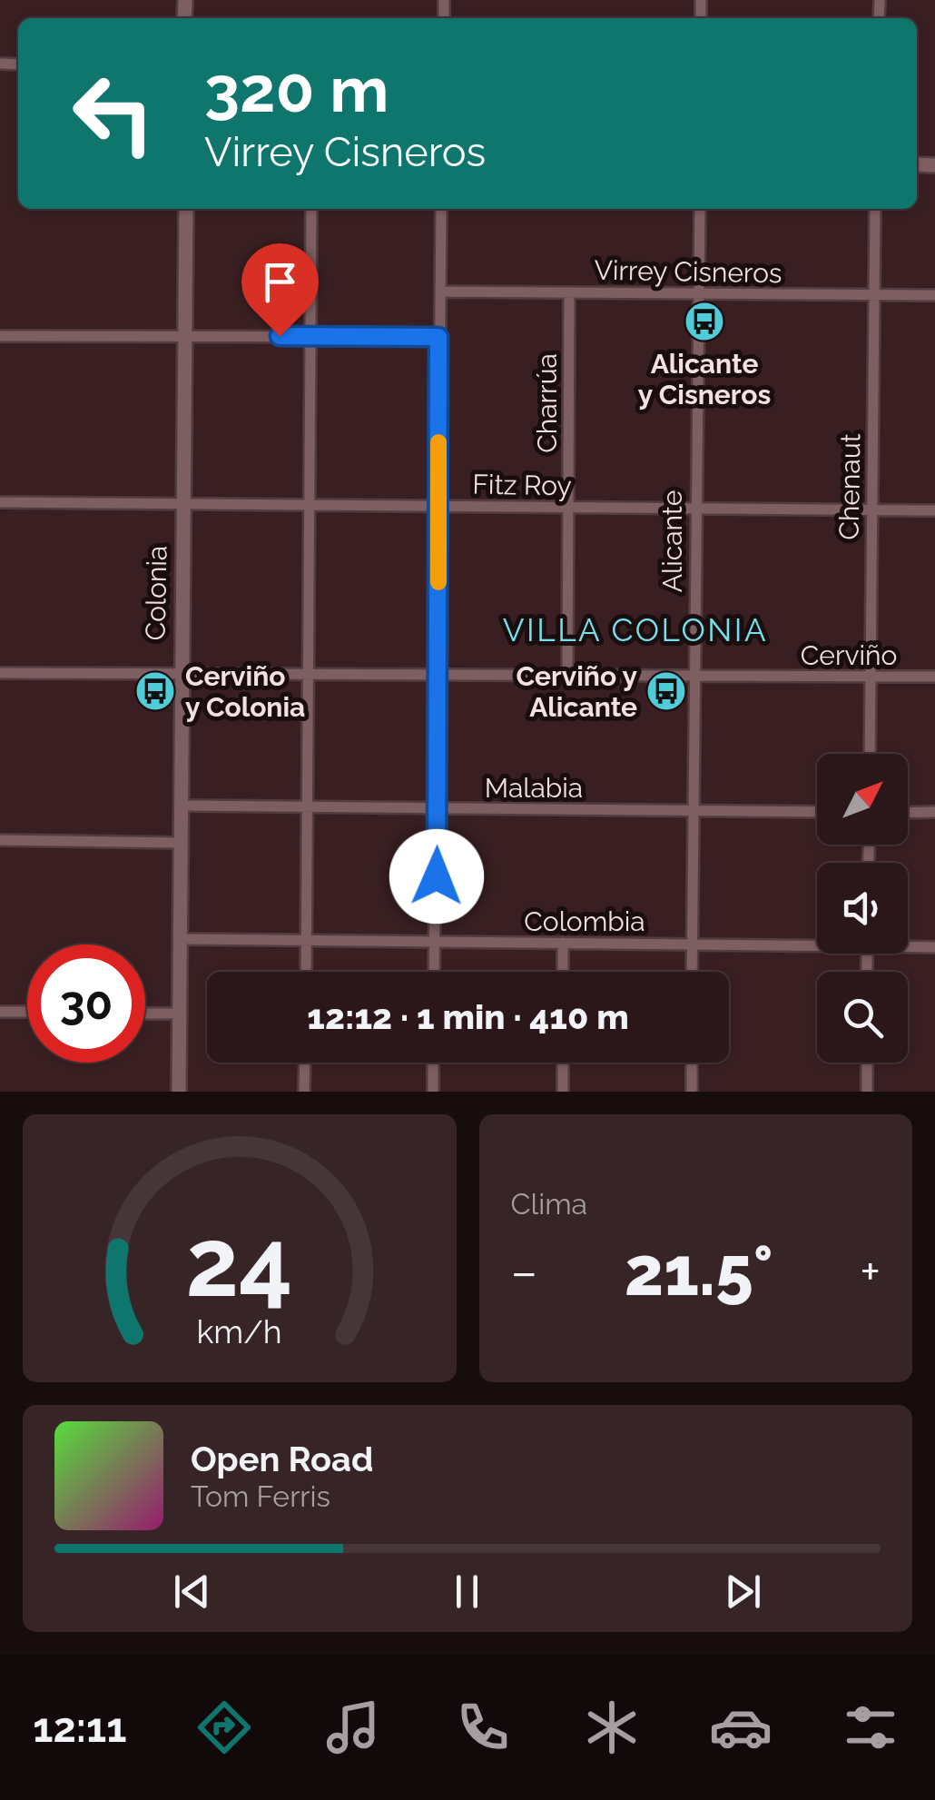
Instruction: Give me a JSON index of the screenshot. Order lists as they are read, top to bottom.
{
  "streets": {
    "street": [
      "Virrey Cisneros",
      "Charrúa",
      "Fitz Roy",
      "Chenaut",
      "Alicante",
      "Colonia",
      "Cerviño",
      "Malabia",
      "Colombia"
    ]
  },
  "crossings": [
    ["Virrey Cisneros", "Charrúa"],
    ["Virrey Cisneros", "Chenaut"],
    ["Virrey Cisneros", "Alicante"],
    ["Charrúa", "Fitz Roy"],
    ["Charrúa", "Cerviño"],
    ["Fitz Roy", "Chenaut"],
    ["Fitz Roy", "Alicante"],
    ["Fitz Roy", "Colonia"],
    ["Chenaut", "Cerviño"],
    ["Alicante", "Cerviño"],
    ["Alicante", "Malabia"],
    ["Alicante", "Colombia"],
    ["Colonia", "Cerviño"],
    ["Colonia", "Malabia"],
    ["Colonia", "Colombia"]
  ],
  "districts": ["VILLA COLONIA"],
  "places": {
    "bus stop": ["Alicante y Cisneros", "Cerviño y Colonia", "Cerviño y Alicante"]
  },
  "north": "top right",
  "page": {
    "turn": ["320 m", "Virrey Cisneros"],
    "limit": "30",
    "trip": "12:12 · 1 min · 410 m",
    "tile": "Clima",
    "heat": ["−", "21.5°", "+"],
    "song": ["Open Road", "Tom Ferris"],
    "tabs": "12:11",
    "gauge": ["24", "km/h"]
  }
}
